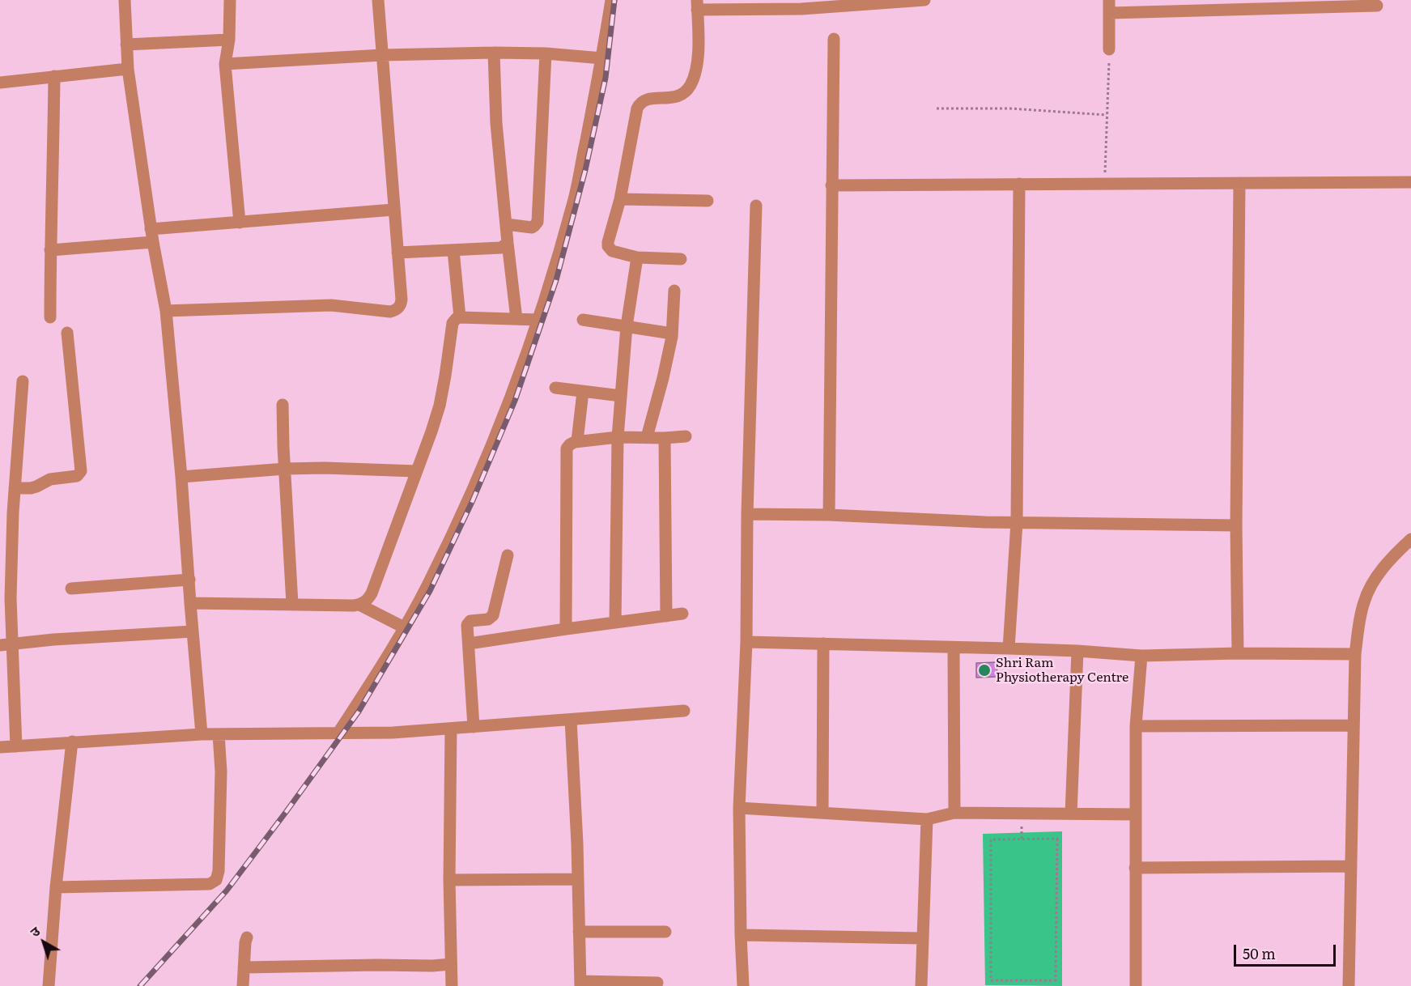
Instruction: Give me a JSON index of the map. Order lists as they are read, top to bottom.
{
  "places": ["Shri Ram Physiotherapy Centre"],
  "scale_bar": "50 m",
  "north": "top left"
}
